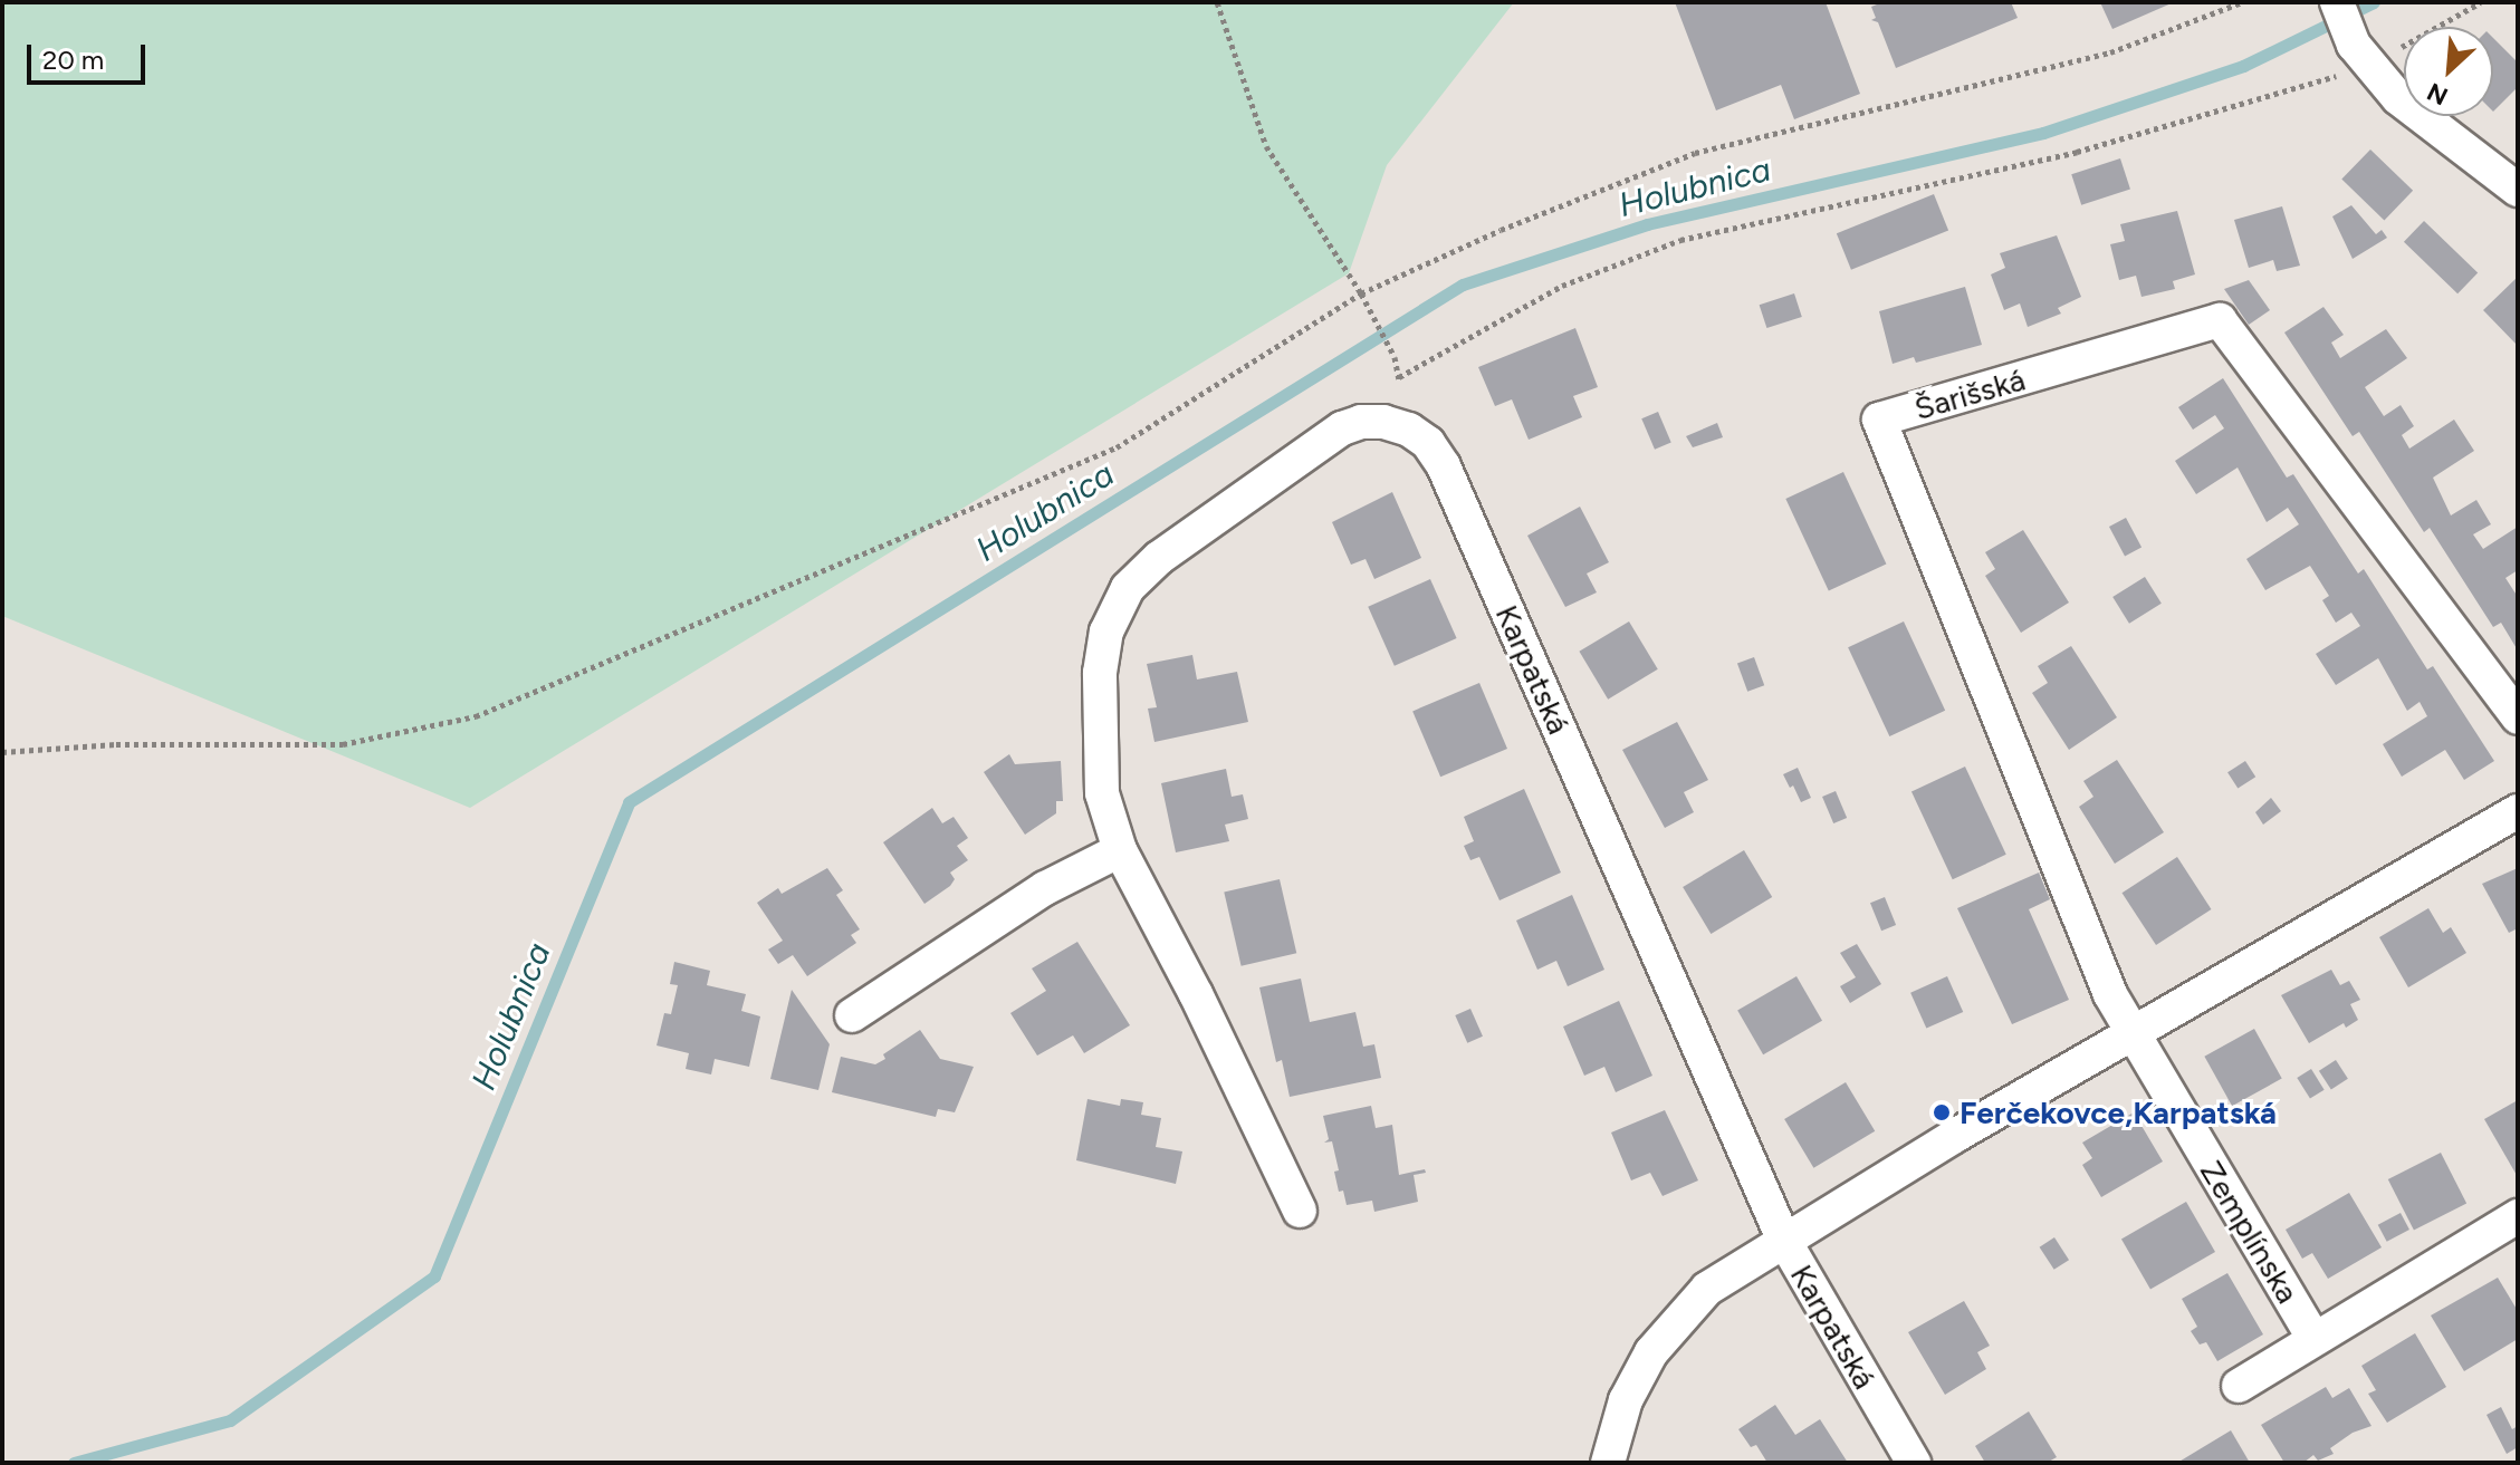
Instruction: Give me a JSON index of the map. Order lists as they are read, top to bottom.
{
  "streets": {
    "street": ["Šarišská", "Karpatská", "Zemplínska"]
  },
  "crossings": [
    ["Šarišská", "Zemplínska"]
  ],
  "water": ["Holubnica"],
  "places": ["Ferčekovce,Karpatská"],
  "scale_bar": "20 m",
  "north": "bottom left"
}
